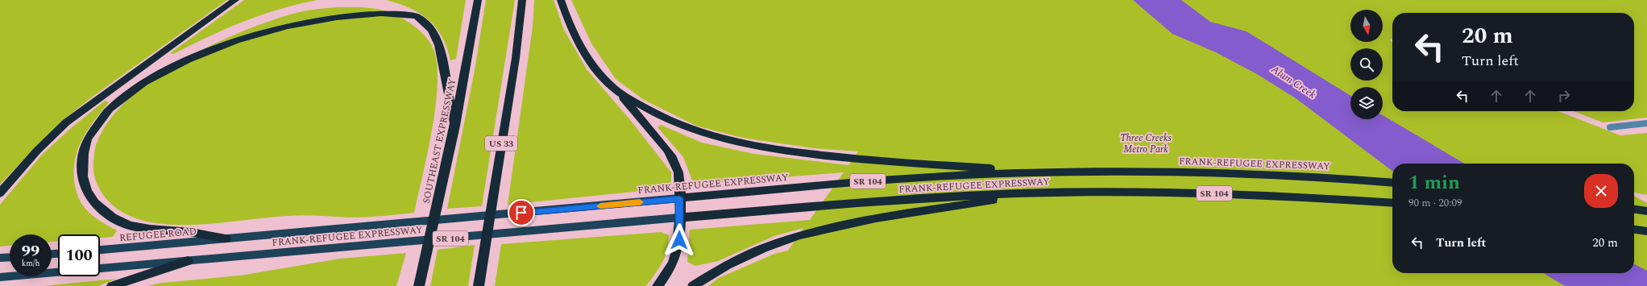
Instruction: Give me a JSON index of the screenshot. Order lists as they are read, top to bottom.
{
  "streets": {
    "highway": [
      "SOUTHEAST EXPRESSWAY",
      "US 33",
      "FRANK-REFUGEE EXPRESSWAY",
      "SR 104"
    ],
    "main road": ["REFUGEE ROAD"]
  },
  "crossings": [
    ["FRANK-REFUGEE EXPRESSWAY", "REFUGEE ROAD"]
  ],
  "water": ["Alum Creek"],
  "parks": ["Three Creeks Metro Park"],
  "north": "bottom",
  "page": {
    "turn": ["20 m", "Turn left"],
    "heading": ["1 min", "90 m · 20:09"],
    "list": [
      {
        "name": "Turn left",
        "value": "20 m"
      }
    ],
    "speed": "99 km/h",
    "limit": "100"
  }
}
